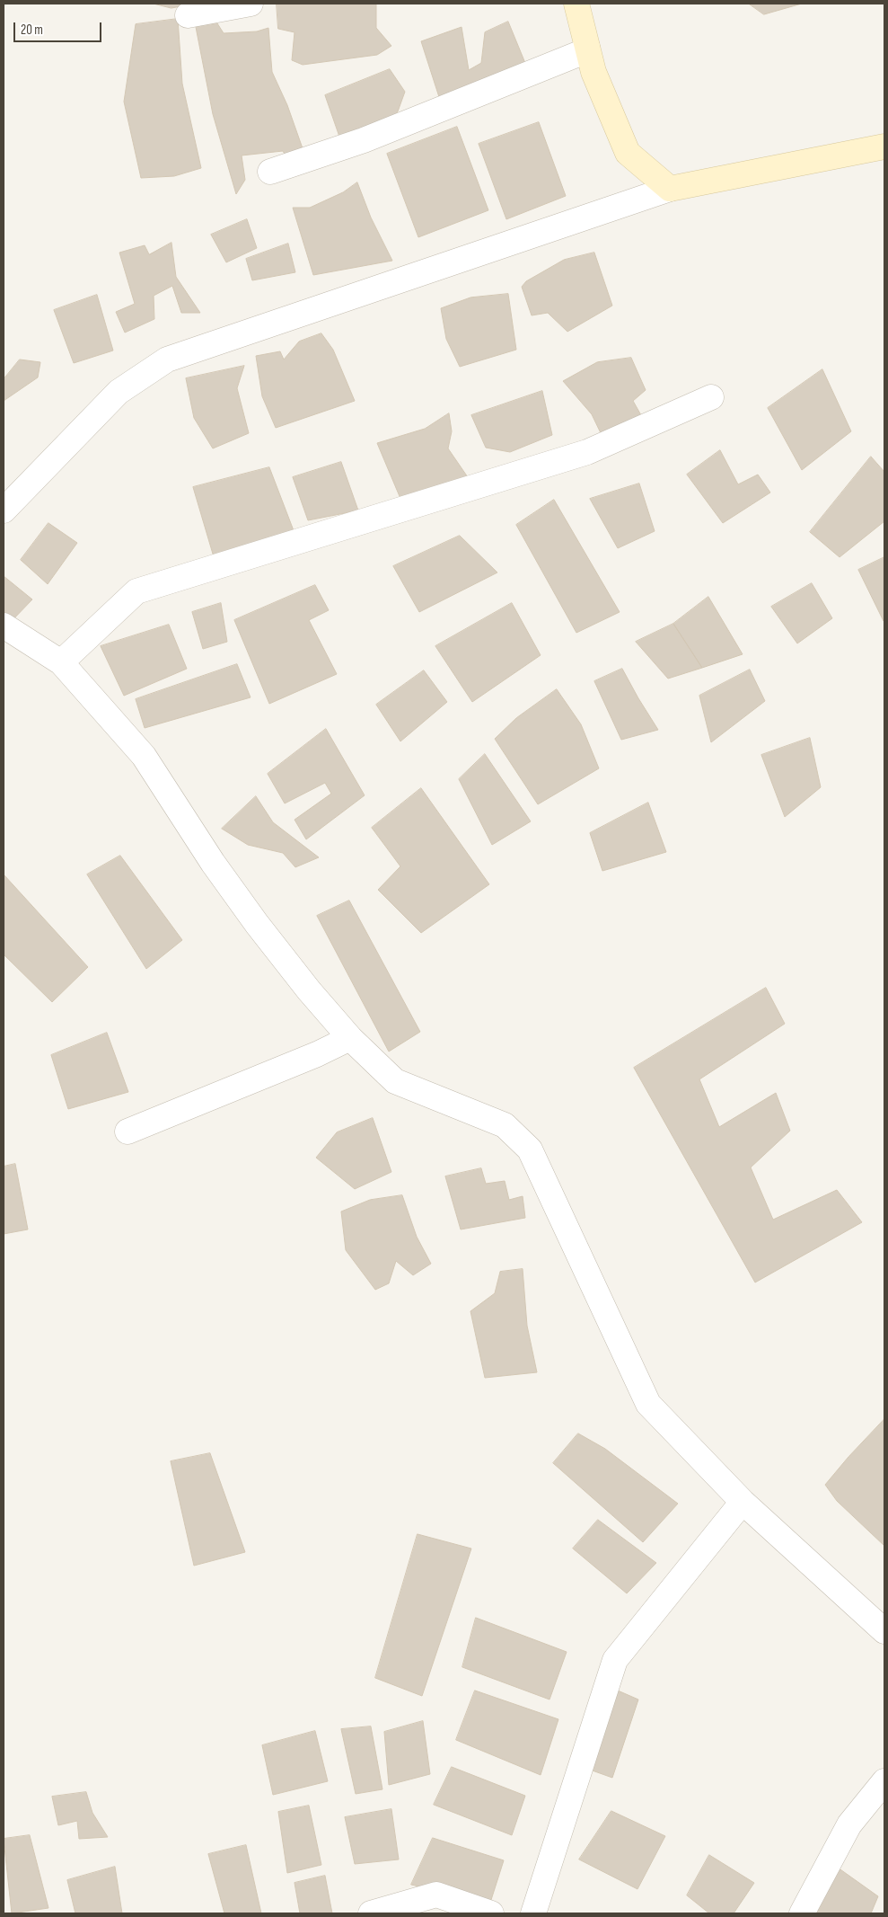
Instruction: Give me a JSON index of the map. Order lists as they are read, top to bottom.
{
  "scale_bar": "20 m"
}
